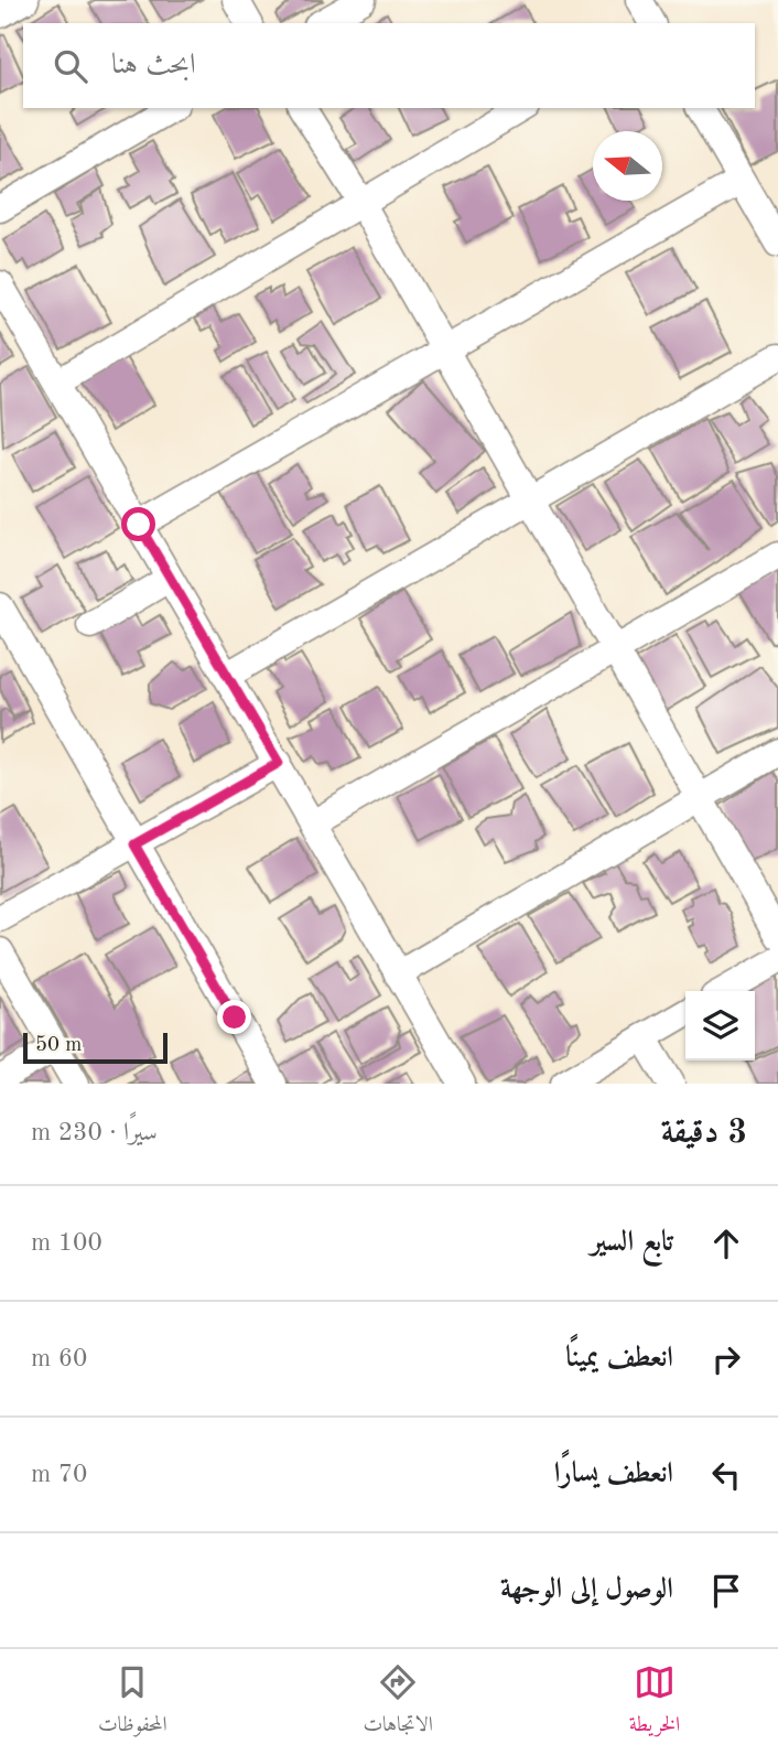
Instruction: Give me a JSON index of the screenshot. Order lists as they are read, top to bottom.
{
  "scale_bar": "50 m",
  "north": "left",
  "page": {
    "search": "ابحث هنا",
    "scale": "50 m",
    "heading": ["3 دقيقة", "سيرًا · 230 m"],
    "list": [
      ["تابع السير", "100 m"],
      ["انعطف يمينًا", "60 m"],
      ["انعطف يسارًا", "70 m"],
      "الوصول إلى الوجهة"
    ],
    "nav": ["الخريطة", "الاتجاهات", "المحفوظات"]
  }
}
